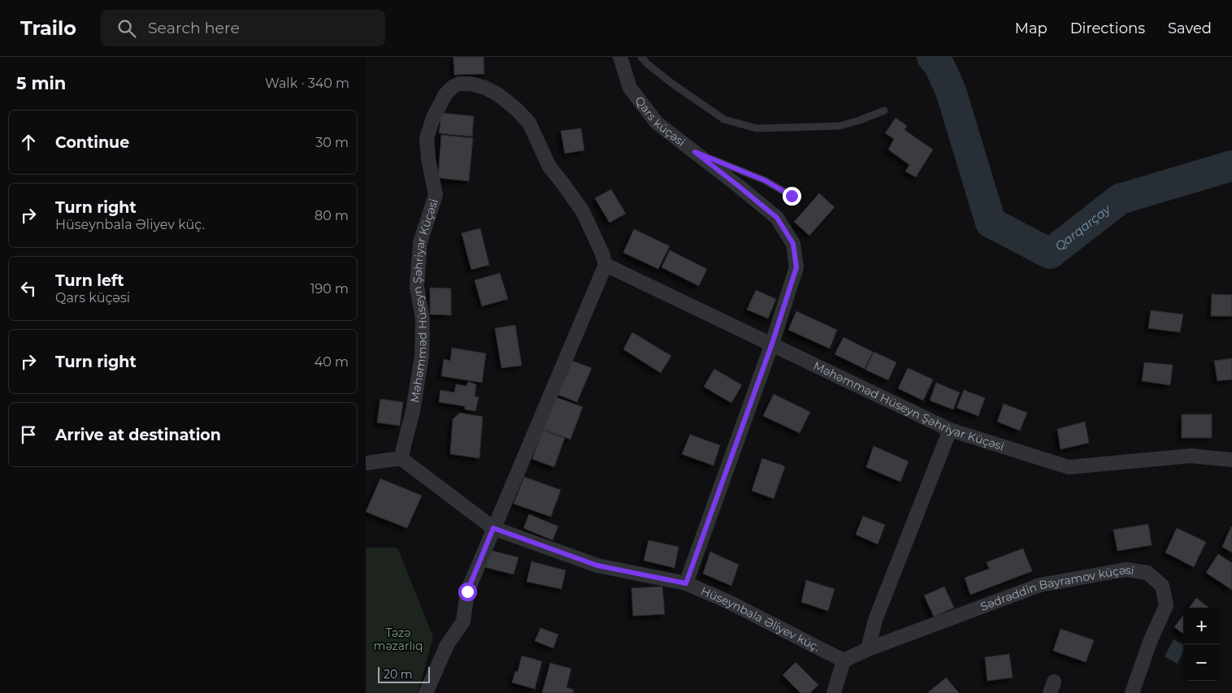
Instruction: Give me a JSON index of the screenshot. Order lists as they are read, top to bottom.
{
  "streets": {
    "street": [
      "Qars küçəsi",
      "Məhəmməd Hüseyn Şəhriyar Küçəsi",
      "Sədrəddin Bayramov küçəsi",
      "Hüseynbala Əliyev küç."
    ]
  },
  "crossings": [
    ["Qars küçəsi", "Məhəmməd Hüseyn Şəhriyar Küçəsi"],
    ["Qars küçəsi", "Hüseynbala Əliyev küç."],
    ["Məhəmməd Hüseyn Şəhriyar Küçəsi", "Hüseynbala Əliyev küç."],
    ["Sədrəddin Bayramov küçəsi", "Hüseynbala Əliyev küç."]
  ],
  "water": ["Qarqarçay"],
  "parks": ["Təzə məzarlıq"],
  "scale_bar": "20 m",
  "page": {
    "header": "Trailo",
    "search": "Search here",
    "nav": ["Map", "Directions", "Saved"],
    "heading": ["5 min", "Walk · 340 m"],
    "list": [
      ["Continue", "30 m"],
      ["Turn right", "Hüseynbala Əliyev küç.", "80 m"],
      ["Turn left", "Qars küçəsi", "190 m"],
      ["Turn right", "40 m"],
      "Arrive at destination"
    ],
    "map_buttons": ["+", "−"],
    "scale": "20 m"
  }
}
